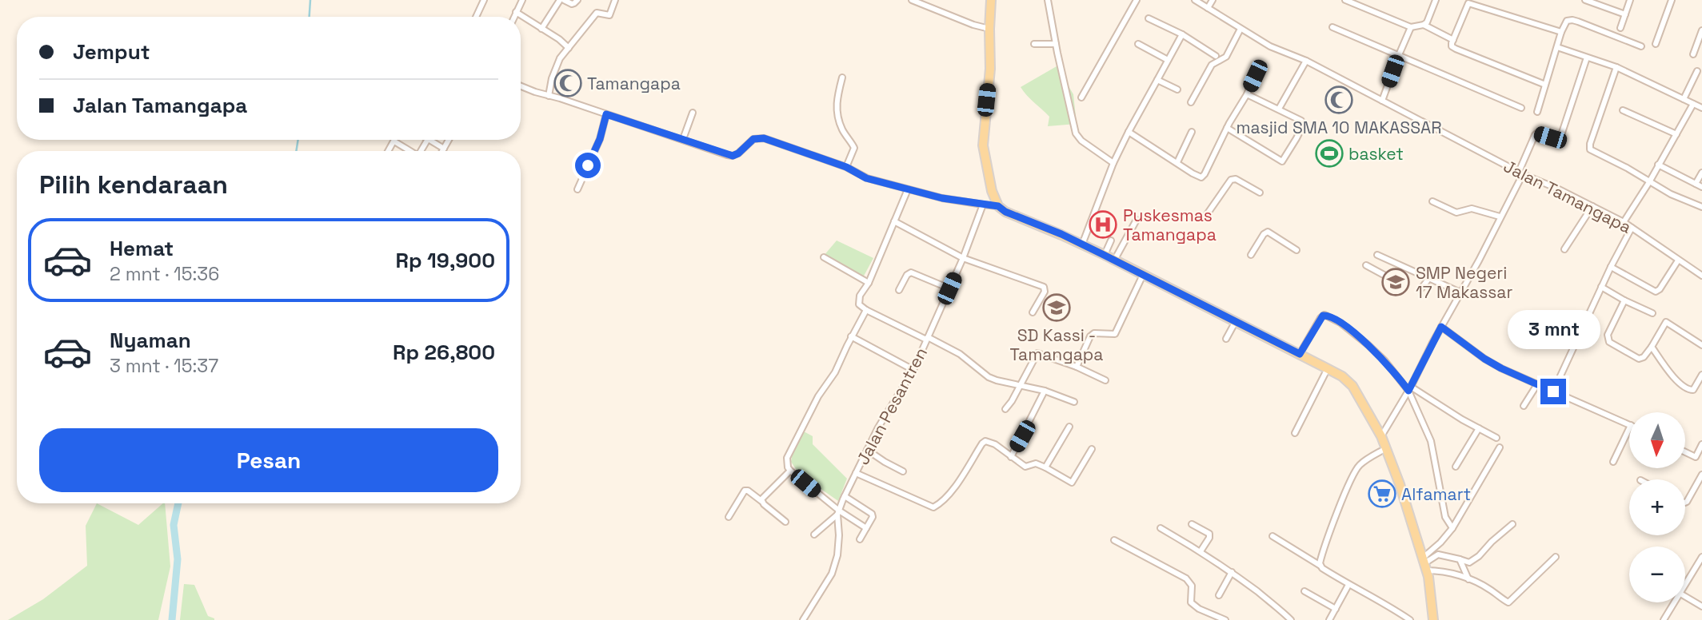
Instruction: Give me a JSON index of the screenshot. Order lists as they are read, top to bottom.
{
  "streets": {
    "street": ["Jalan Tamangapa", "Jalan Pesantren"]
  },
  "places": {
    "mosque": ["Tamangapa", "masjid SMA 10 MAKASSAR"],
    "sports": ["basket"],
    "hospital": ["Puskesmas Tamangapa"],
    "school or university": ["SMP Negeri 17 Makassar", "SD Kassi - Tamangapa"],
    "supermarket": ["Alfamart"]
  },
  "north": "bottom",
  "page": {
    "banner": ["Jemput", "Jalan Tamangapa"],
    "heading": "Pilih kendaraan",
    "list": [
      {
        "name": "Hemat",
        "note": "2 mnt · 15:36",
        "value": "Rp 19,900"
      },
      {
        "name": "Nyaman",
        "note": "3 mnt · 15:37",
        "value": "Rp 26,800"
      }
    ],
    "bubble": "3 mnt",
    "map_buttons": ["+", "−"],
    "buttons": "Pesan"
  }
}
